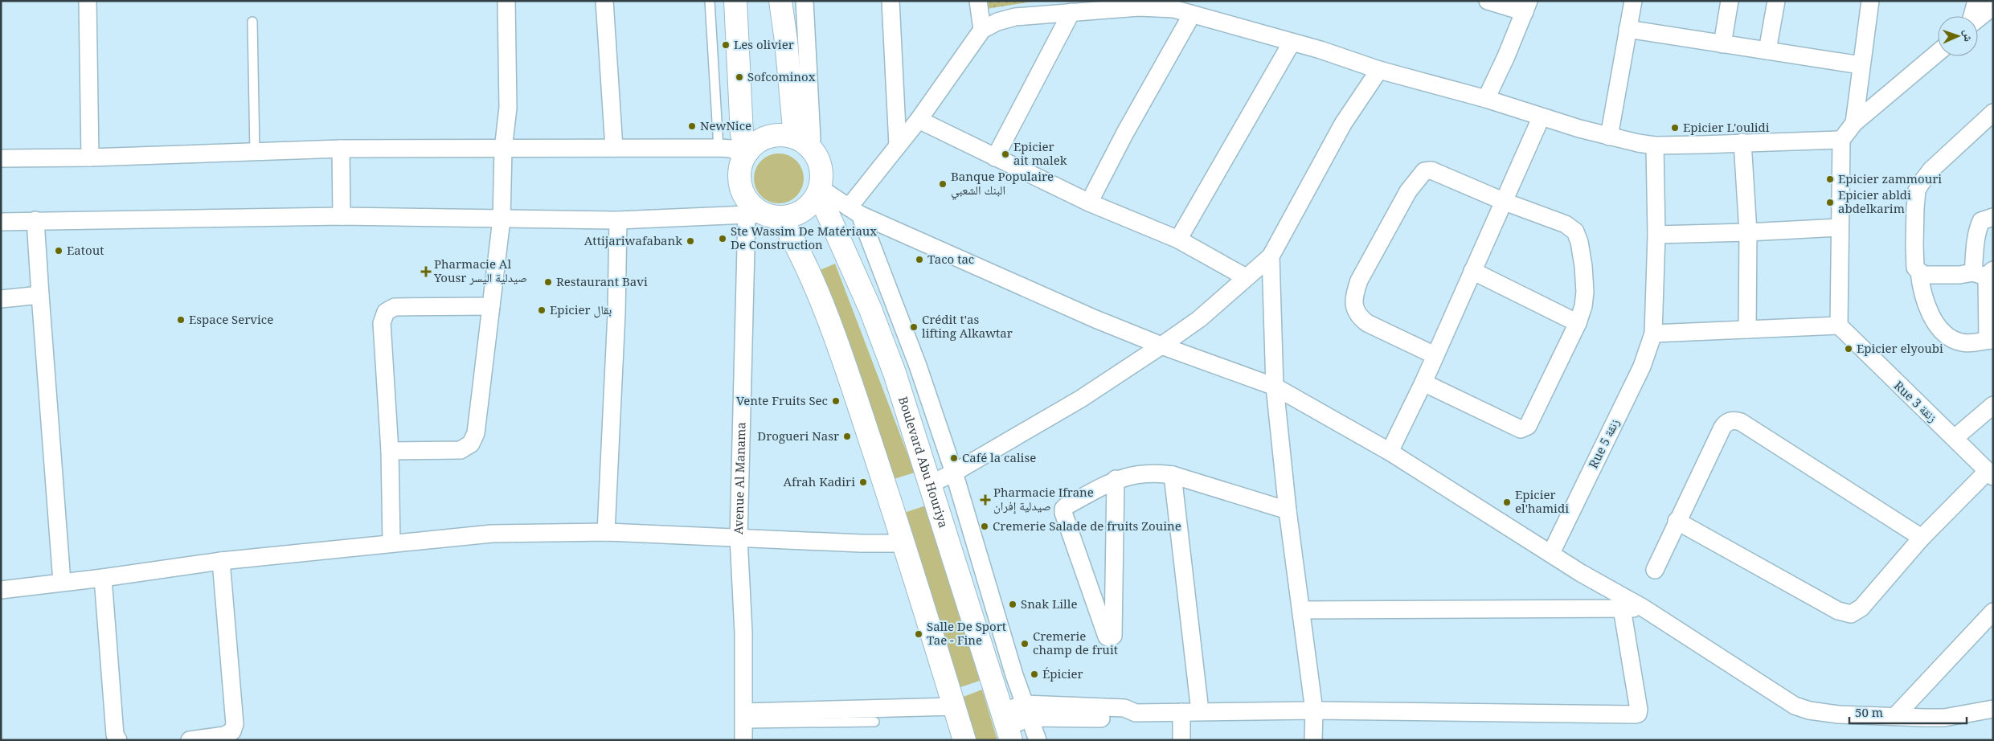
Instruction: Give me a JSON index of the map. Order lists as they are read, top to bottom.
{
  "streets": {
    "main road": ["Boulevard Abu Houriya"],
    "street": ["Rue 3 زنقة", "Rue 5 زنقة", "Avenue Al Manama"]
  },
  "crossings": [
    ["Boulevard Abu Houriya", "Avenue Al Manama"]
  ],
  "places": {
    "other": [
      "Les olivier",
      "Sofcominox",
      "NewNice",
      "Epicier L'oulidi",
      "Epicier ait malek",
      "Epicier zammouri",
      "Banque Populaire البنك الشعبي",
      "Epicier abldi abdelkarim",
      "Ste Wassim De Matériaux De Construction",
      "Attijariwafabank",
      "Eatout",
      "Taco tac",
      "Restaurant Bavi",
      "Epicier بقال",
      "Espace Service",
      "Crédit t'as lifting Alkawtar",
      "Epicier elyoubi",
      "Vente Fruits Sec",
      "Drogueri Nasr",
      "Café la calise",
      "Afrah Kadiri",
      "Epicier el'hamidi",
      "Cremerie Salade de fruits Zouine",
      "Snak Lille",
      "Salle De Sport Tae - Fine",
      "Cremerie champ de fruit",
      "Épicier"
    ],
    "health": ["Pharmacie Al Yousr صيدلية اليسر", "Pharmacie Ifrane صيدلية إفران"]
  },
  "scale_bar": "50 m",
  "north": "right"
}
